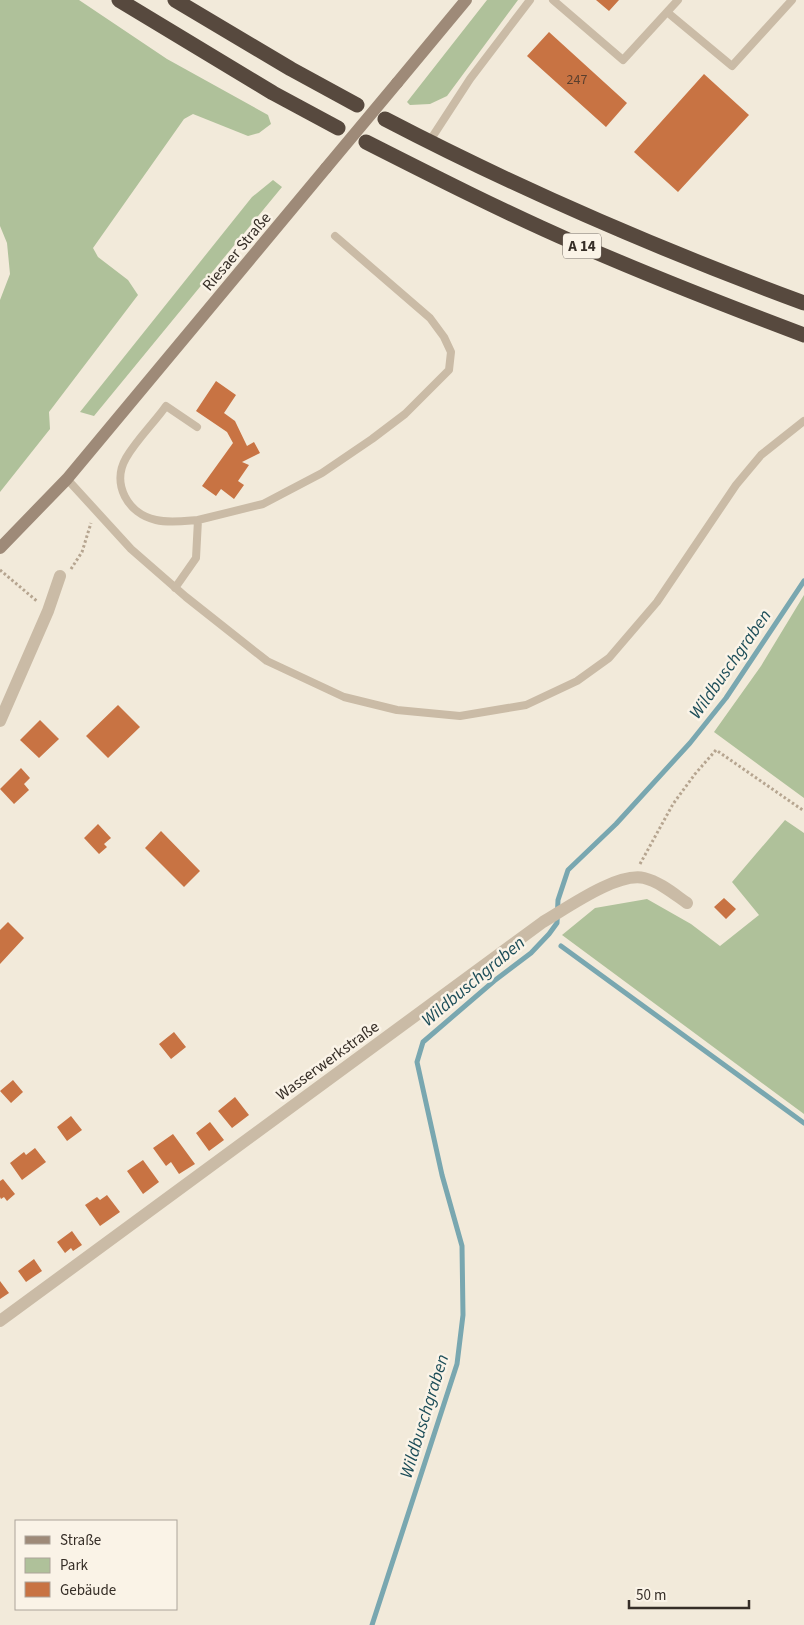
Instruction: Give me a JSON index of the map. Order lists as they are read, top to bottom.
{
  "streets": {
    "highway": ["A 14"],
    "main road": ["Riesaer Straße"],
    "street": ["Wasserwerkstraße"]
  },
  "water": ["Wildbuschgraben"],
  "house_numbers": ["247"],
  "legend": ["Straße", "Park", "Gebäude"],
  "scale_bar": "50 m"
}
